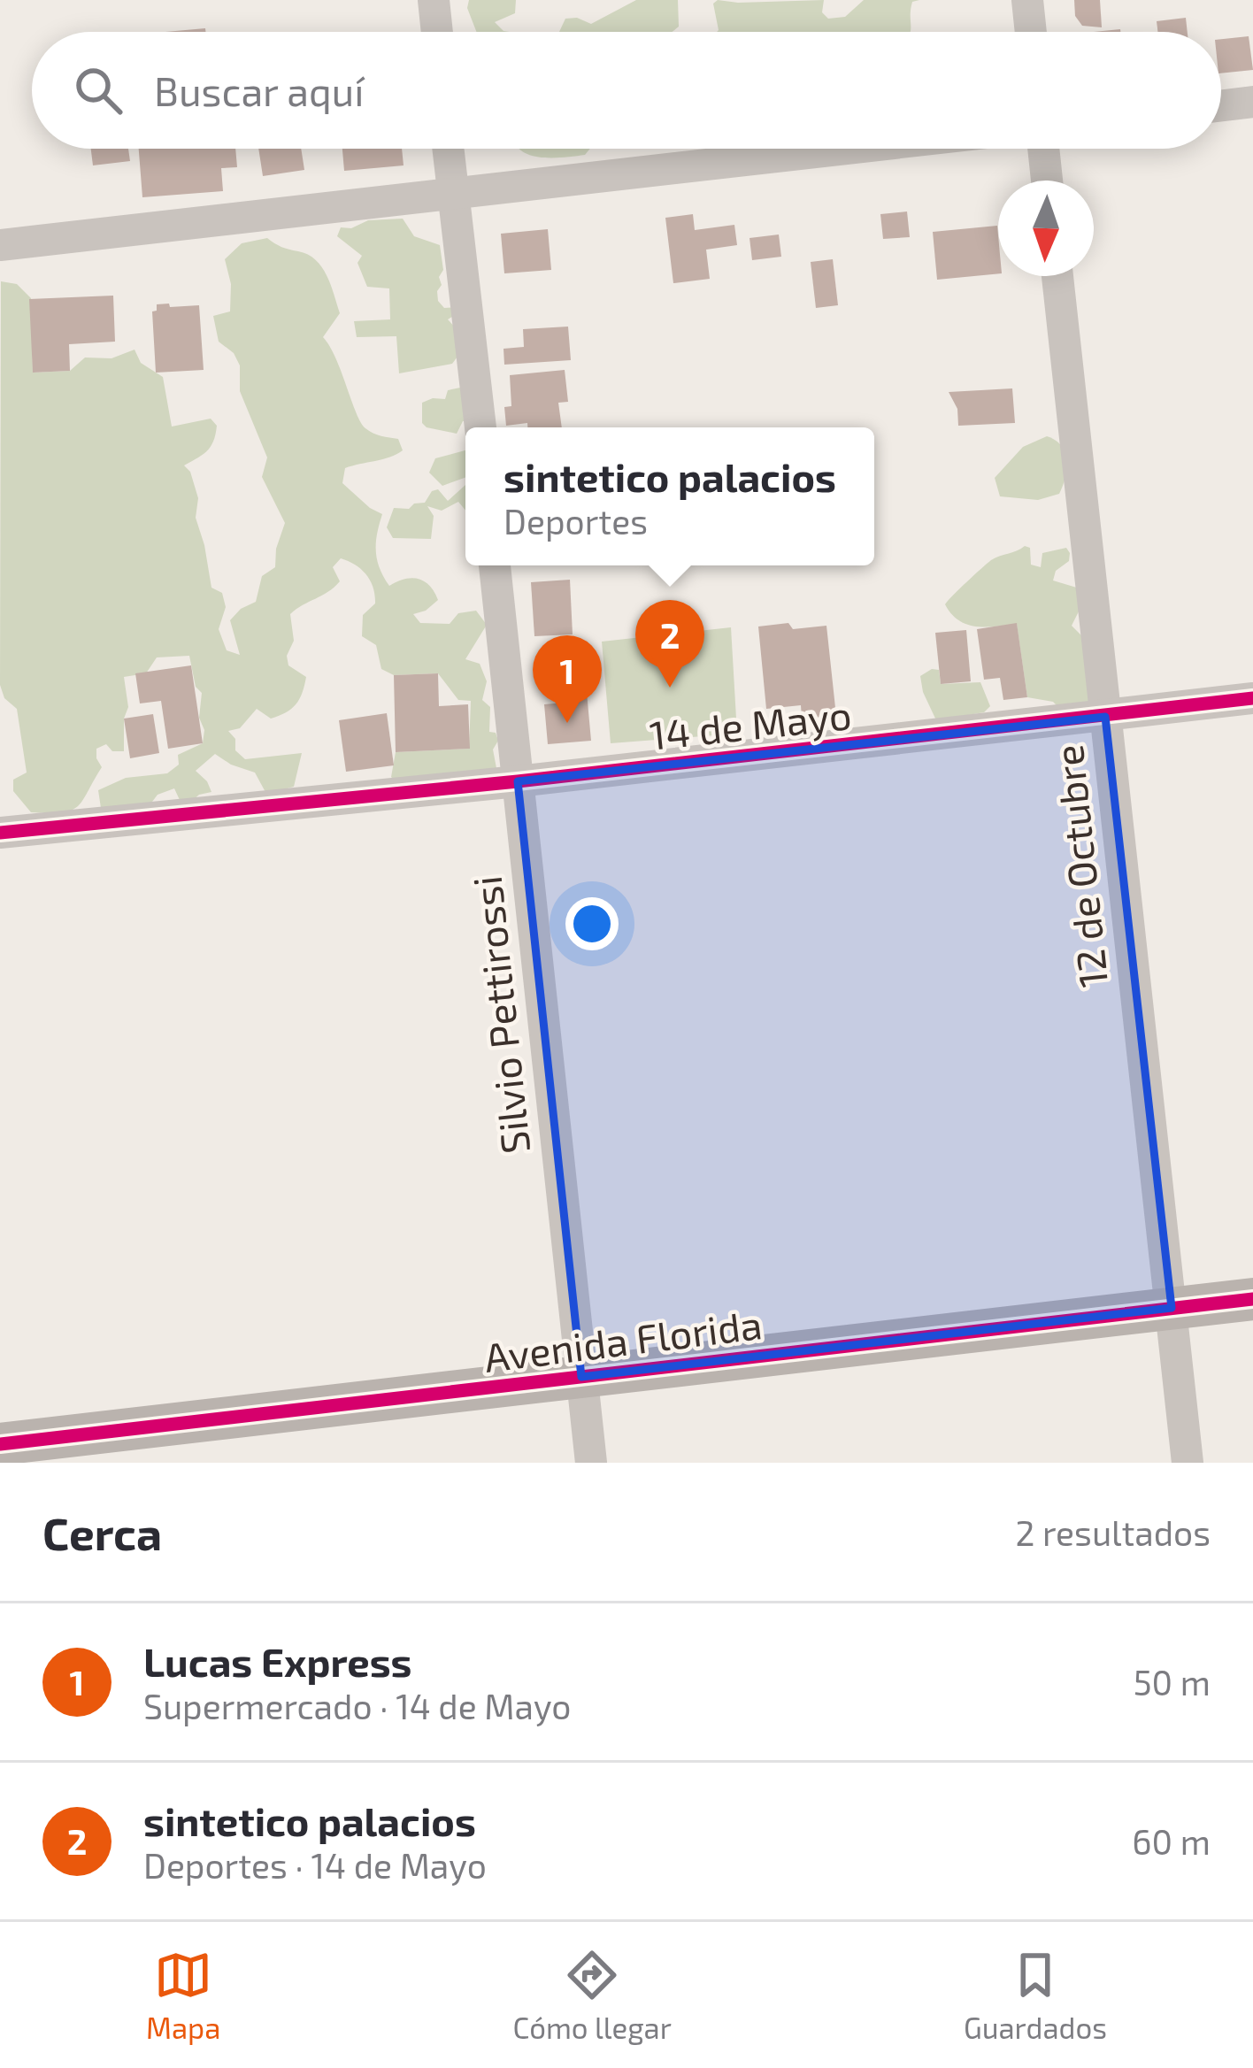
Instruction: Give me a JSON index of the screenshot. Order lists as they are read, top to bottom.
{
  "streets": {
    "street": [
      "14 de Mayo",
      "12 de Octubre",
      "Silvio Pettirossi",
      "Avenida Florida"
    ]
  },
  "crossings": [
    ["14 de Mayo", "12 de Octubre"],
    ["14 de Mayo", "Silvio Pettirossi"],
    ["12 de Octubre", "Avenida Florida"],
    ["Silvio Pettirossi", "Avenida Florida"]
  ],
  "north": "bottom",
  "page": {
    "search": "Buscar aquí",
    "popup": ["sintetico palacios", "Deportes"],
    "pins": ["2", "1"],
    "heading": ["Cerca", "2 resultados"],
    "list": [
      {
        "mark": "1",
        "name": "Lucas Express",
        "note": "Supermercado · 14 de Mayo",
        "value": "50 m"
      },
      {
        "mark": "2",
        "name": "sintetico palacios",
        "note": "Deportes · 14 de Mayo",
        "value": "60 m"
      }
    ],
    "nav": ["Mapa", "Cómo llegar", "Guardados"]
  }
}
